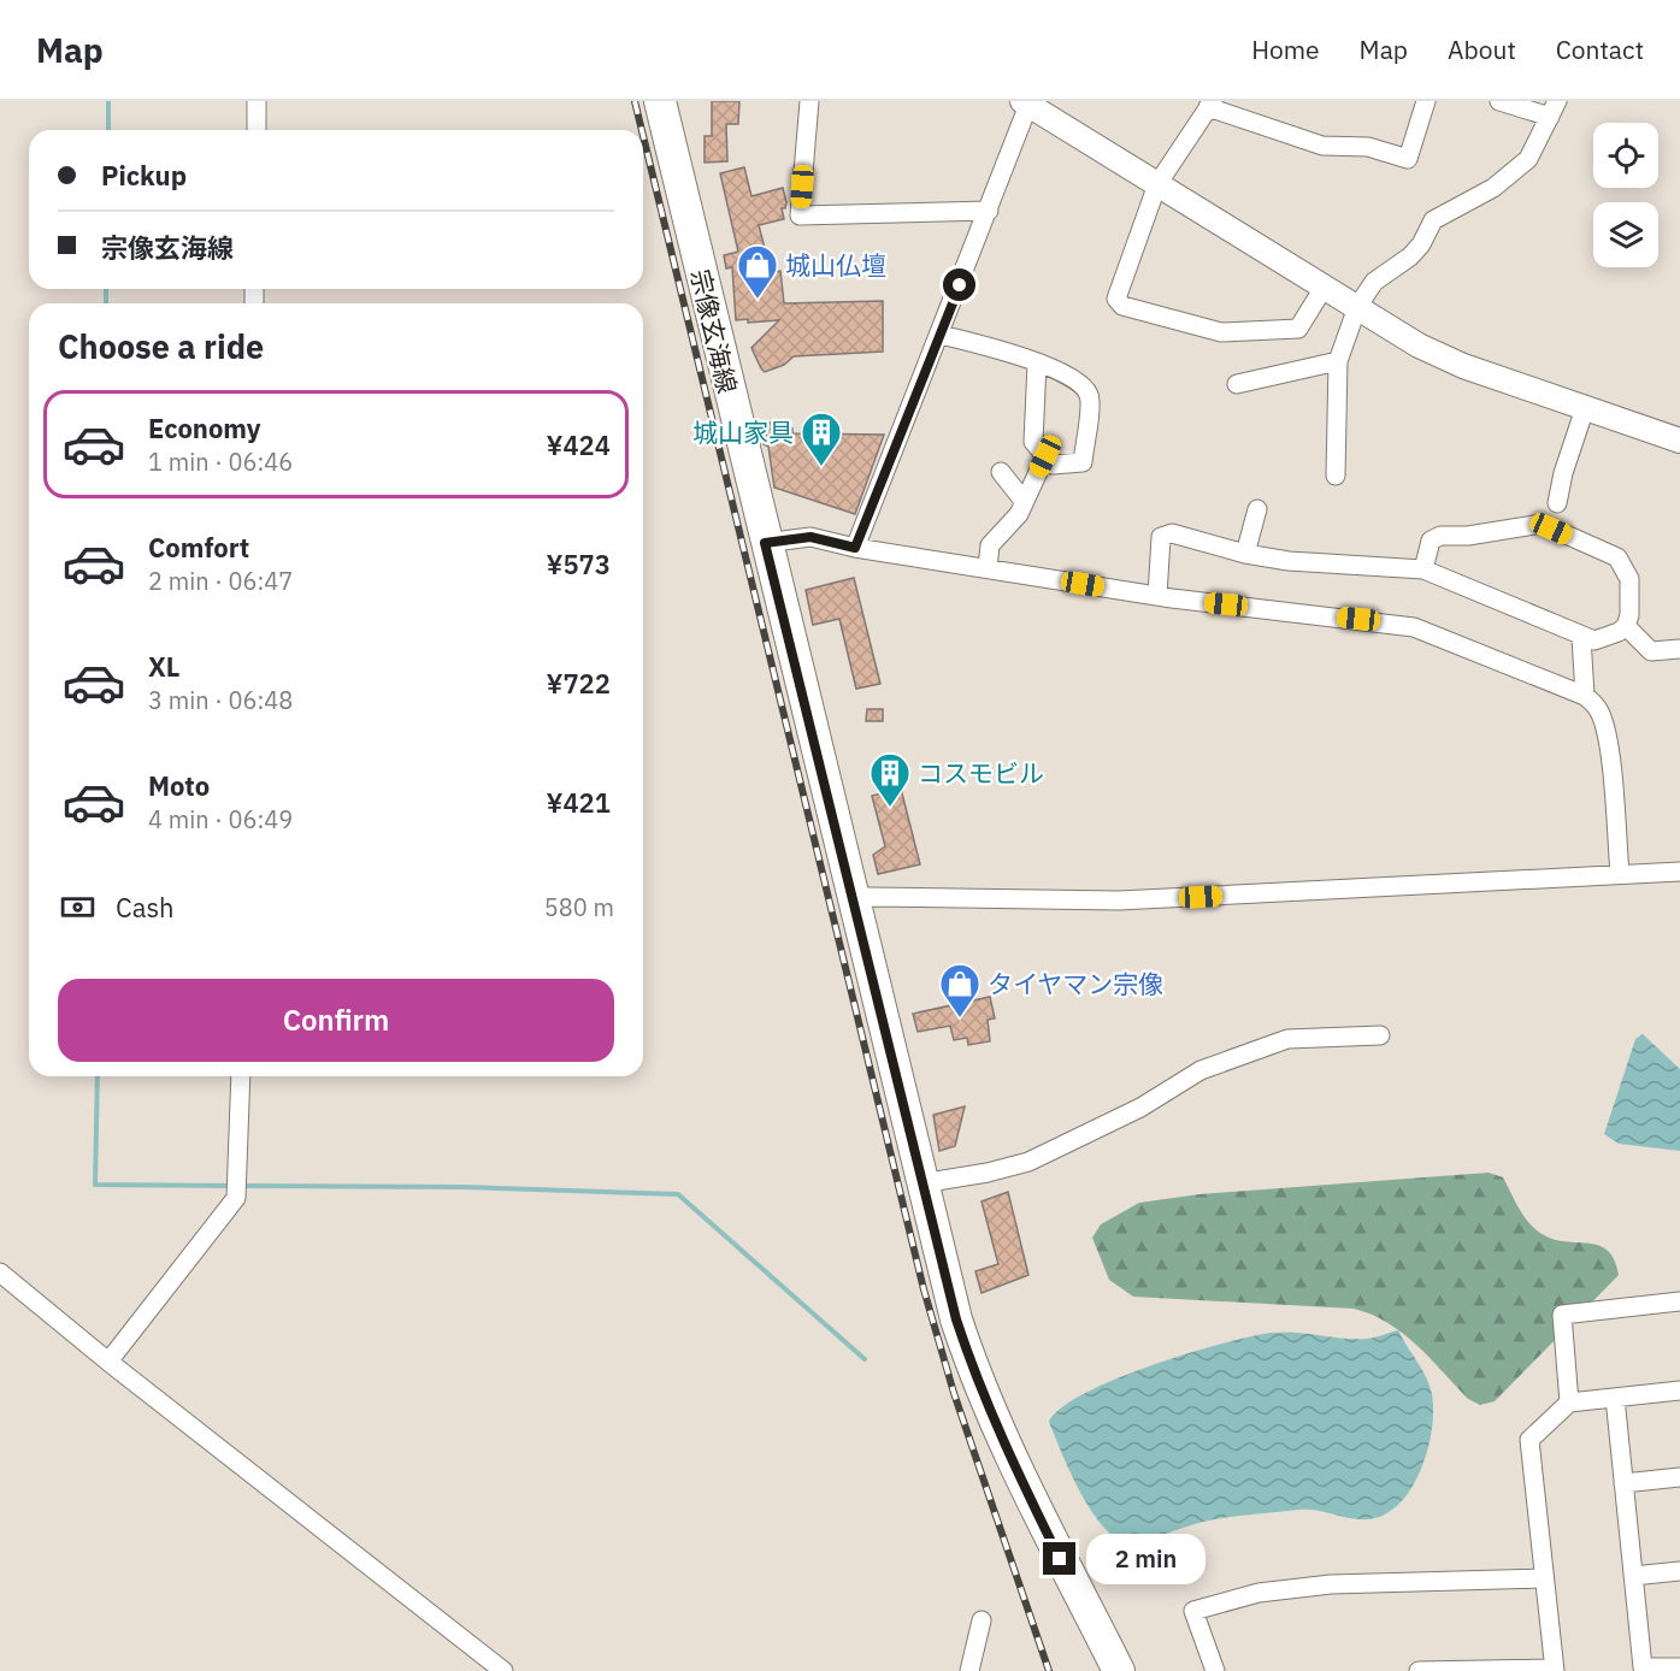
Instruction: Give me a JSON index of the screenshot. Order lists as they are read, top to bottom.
{
  "streets": {
    "main road": ["宗像玄海線"]
  },
  "places": {
    "shop": ["城山仏壇", "タイヤマン宗像"],
    "building": ["城山家具", "コスモビル"]
  },
  "page": {
    "header": "Map",
    "nav": [
      "Home",
      "Map",
      "About",
      "Contact"
    ],
    "banner": ["Pickup", "宗像玄海線"],
    "heading": "Choose a ride",
    "list": [
      {
        "name": "Economy",
        "note": "1 min · 06:46",
        "value": "¥424"
      },
      {
        "name": "Comfort",
        "note": "2 min · 06:47",
        "value": "¥573"
      },
      {
        "name": "XL",
        "note": "3 min · 06:48",
        "value": "¥722"
      },
      {
        "name": "Moto",
        "note": "4 min · 06:49",
        "value": "¥421"
      }
    ],
    "pay": ["Cash", "580 m"],
    "buttons": "Confirm",
    "bubble": "2 min"
  }
}
